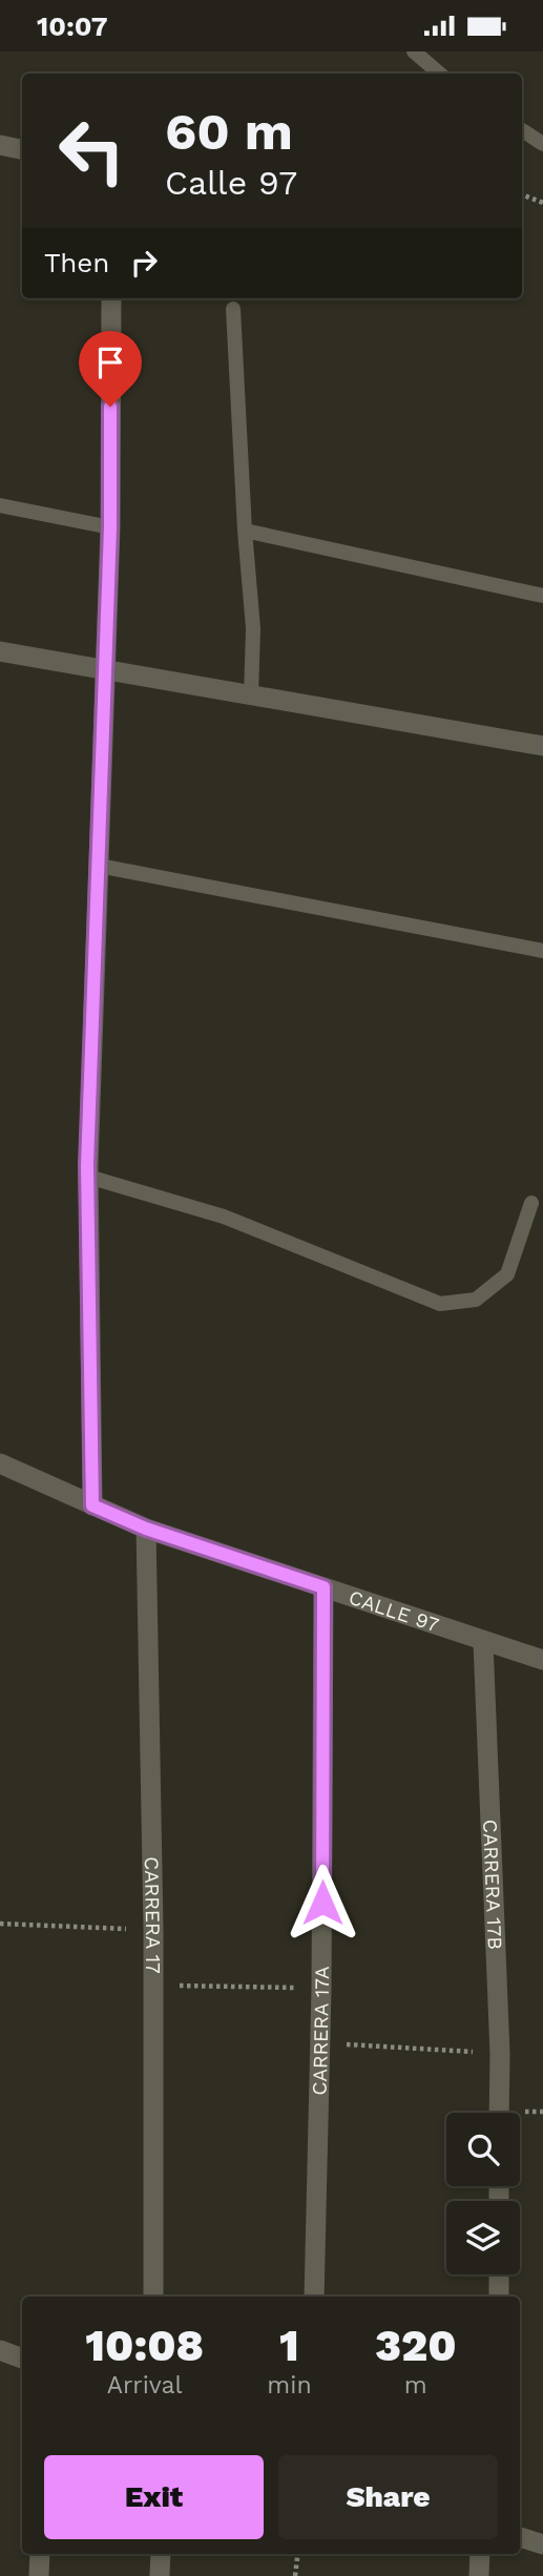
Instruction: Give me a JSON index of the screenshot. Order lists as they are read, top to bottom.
{
  "streets": {
    "street": [
      "CALLE 97",
      "CARRERA 17B",
      "CARRERA 17",
      "CARRERA 17A"
    ]
  },
  "crossings": [
    ["CALLE 97", "CARRERA 17B"],
    ["CALLE 97", "CARRERA 17"],
    ["CALLE 97", "CARRERA 17A"]
  ],
  "page": {
    "status": "10:07",
    "turn": ["60 m", "Calle 97"],
    "then": "Then",
    "eta": [
      "10:08",
      "Arrival",
      "1",
      "min",
      "320",
      "m"
    ],
    "buttons": ["Exit", "Share"]
  }
}
